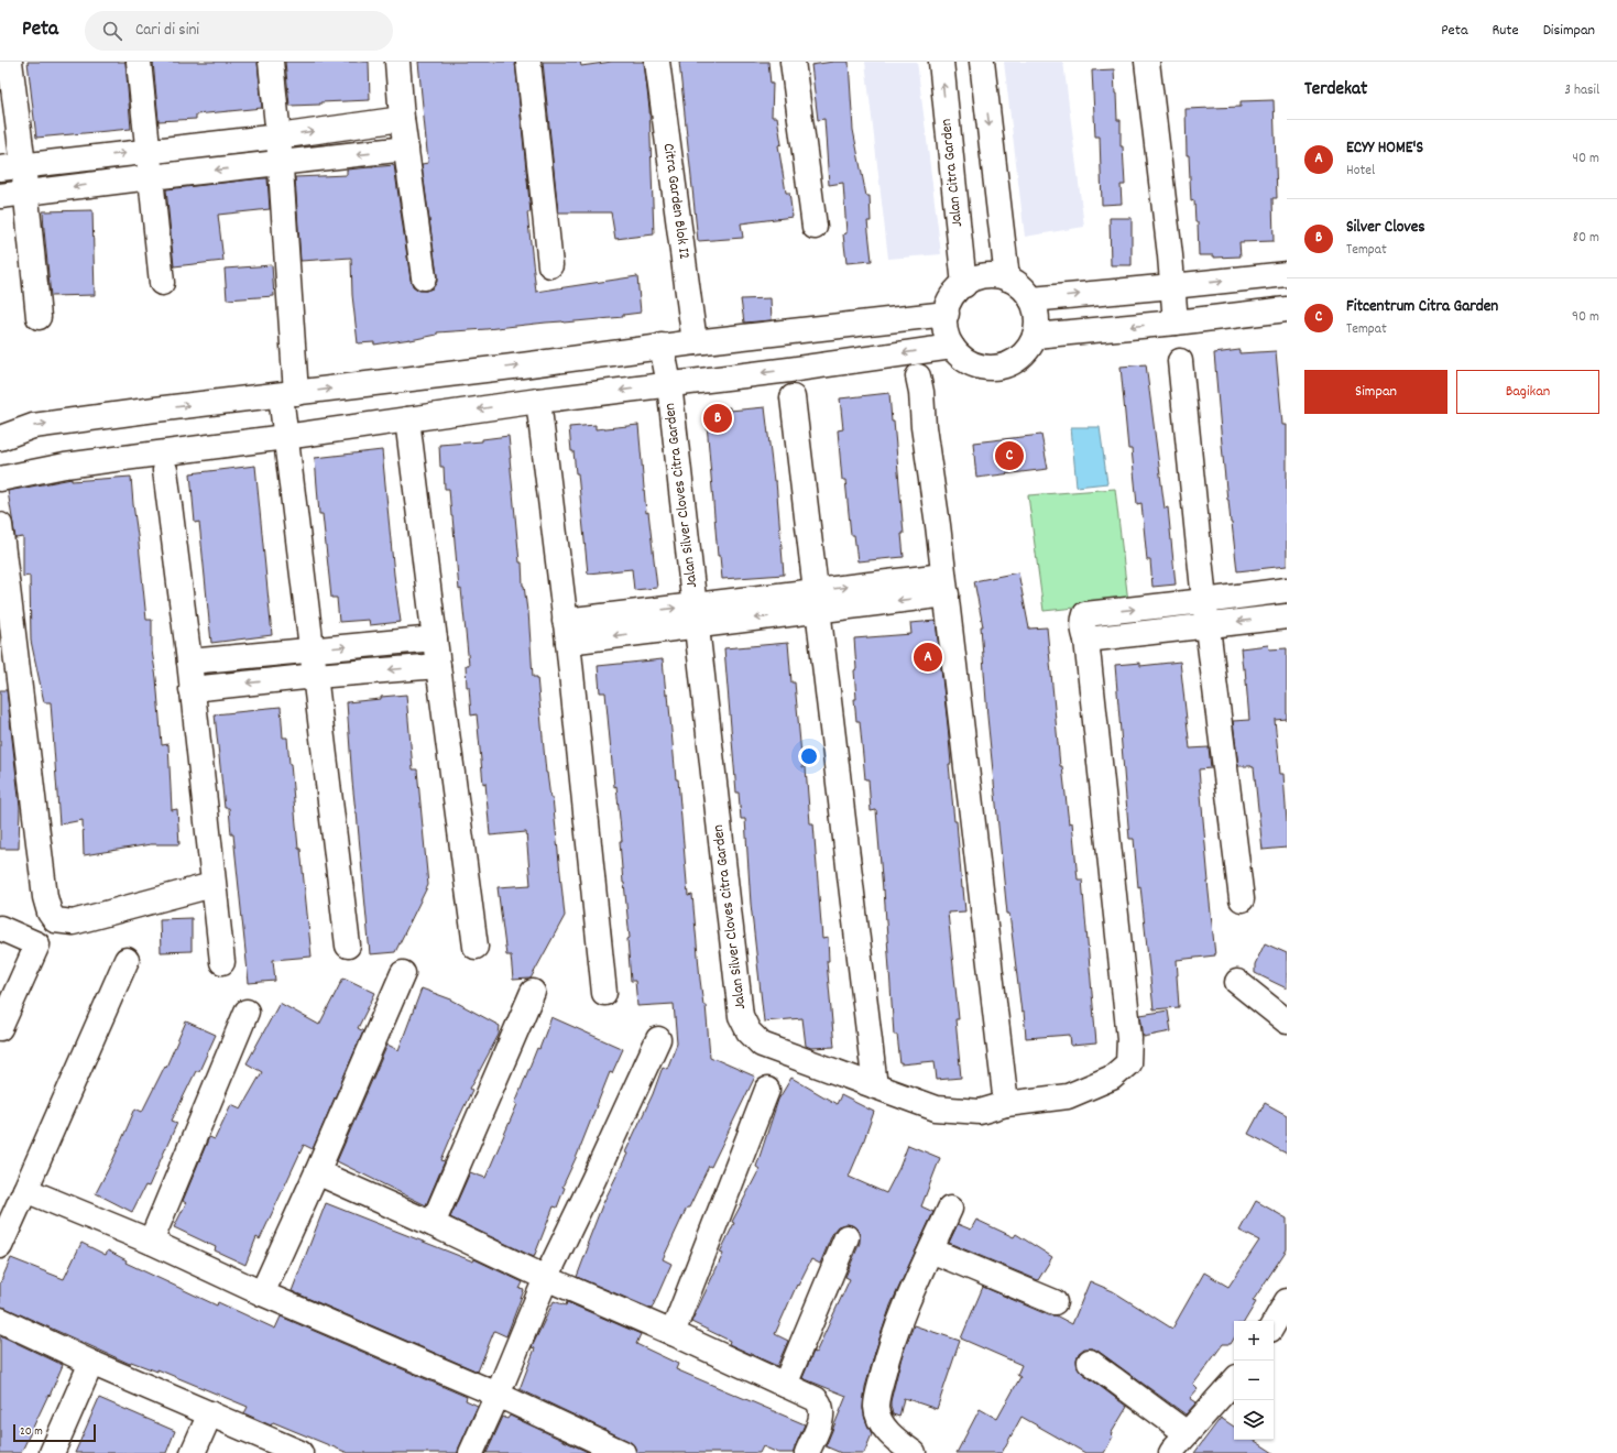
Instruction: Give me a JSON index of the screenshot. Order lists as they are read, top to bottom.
{
  "streets": {
    "street": ["Jalan Citra Garden", "Citra Garden Blok I2", "Jalan Silver Cloves Citra Garden"]
  },
  "scale_bar": "20 m",
  "page": {
    "header": "Peta",
    "search": "Cari di sini",
    "nav": ["Peta", "Rute", "Disimpan"],
    "heading": ["Terdekat", "3 hasil"],
    "list": [
      {
        "mark": "A",
        "name": "ECYY HOME'S",
        "note": "Hotel",
        "value": "40 m"
      },
      {
        "mark": "B",
        "name": "Silver Cloves",
        "note": "Tempat",
        "value": "80 m"
      },
      {
        "mark": "C",
        "name": "Fitcentrum Citra Garden",
        "note": "Tempat",
        "value": "90 m"
      }
    ],
    "buttons": ["Simpan", "Bagikan"],
    "pins": ["B", "C", "A"],
    "map_buttons": ["+", "−"],
    "scale": "20 m"
  }
}
